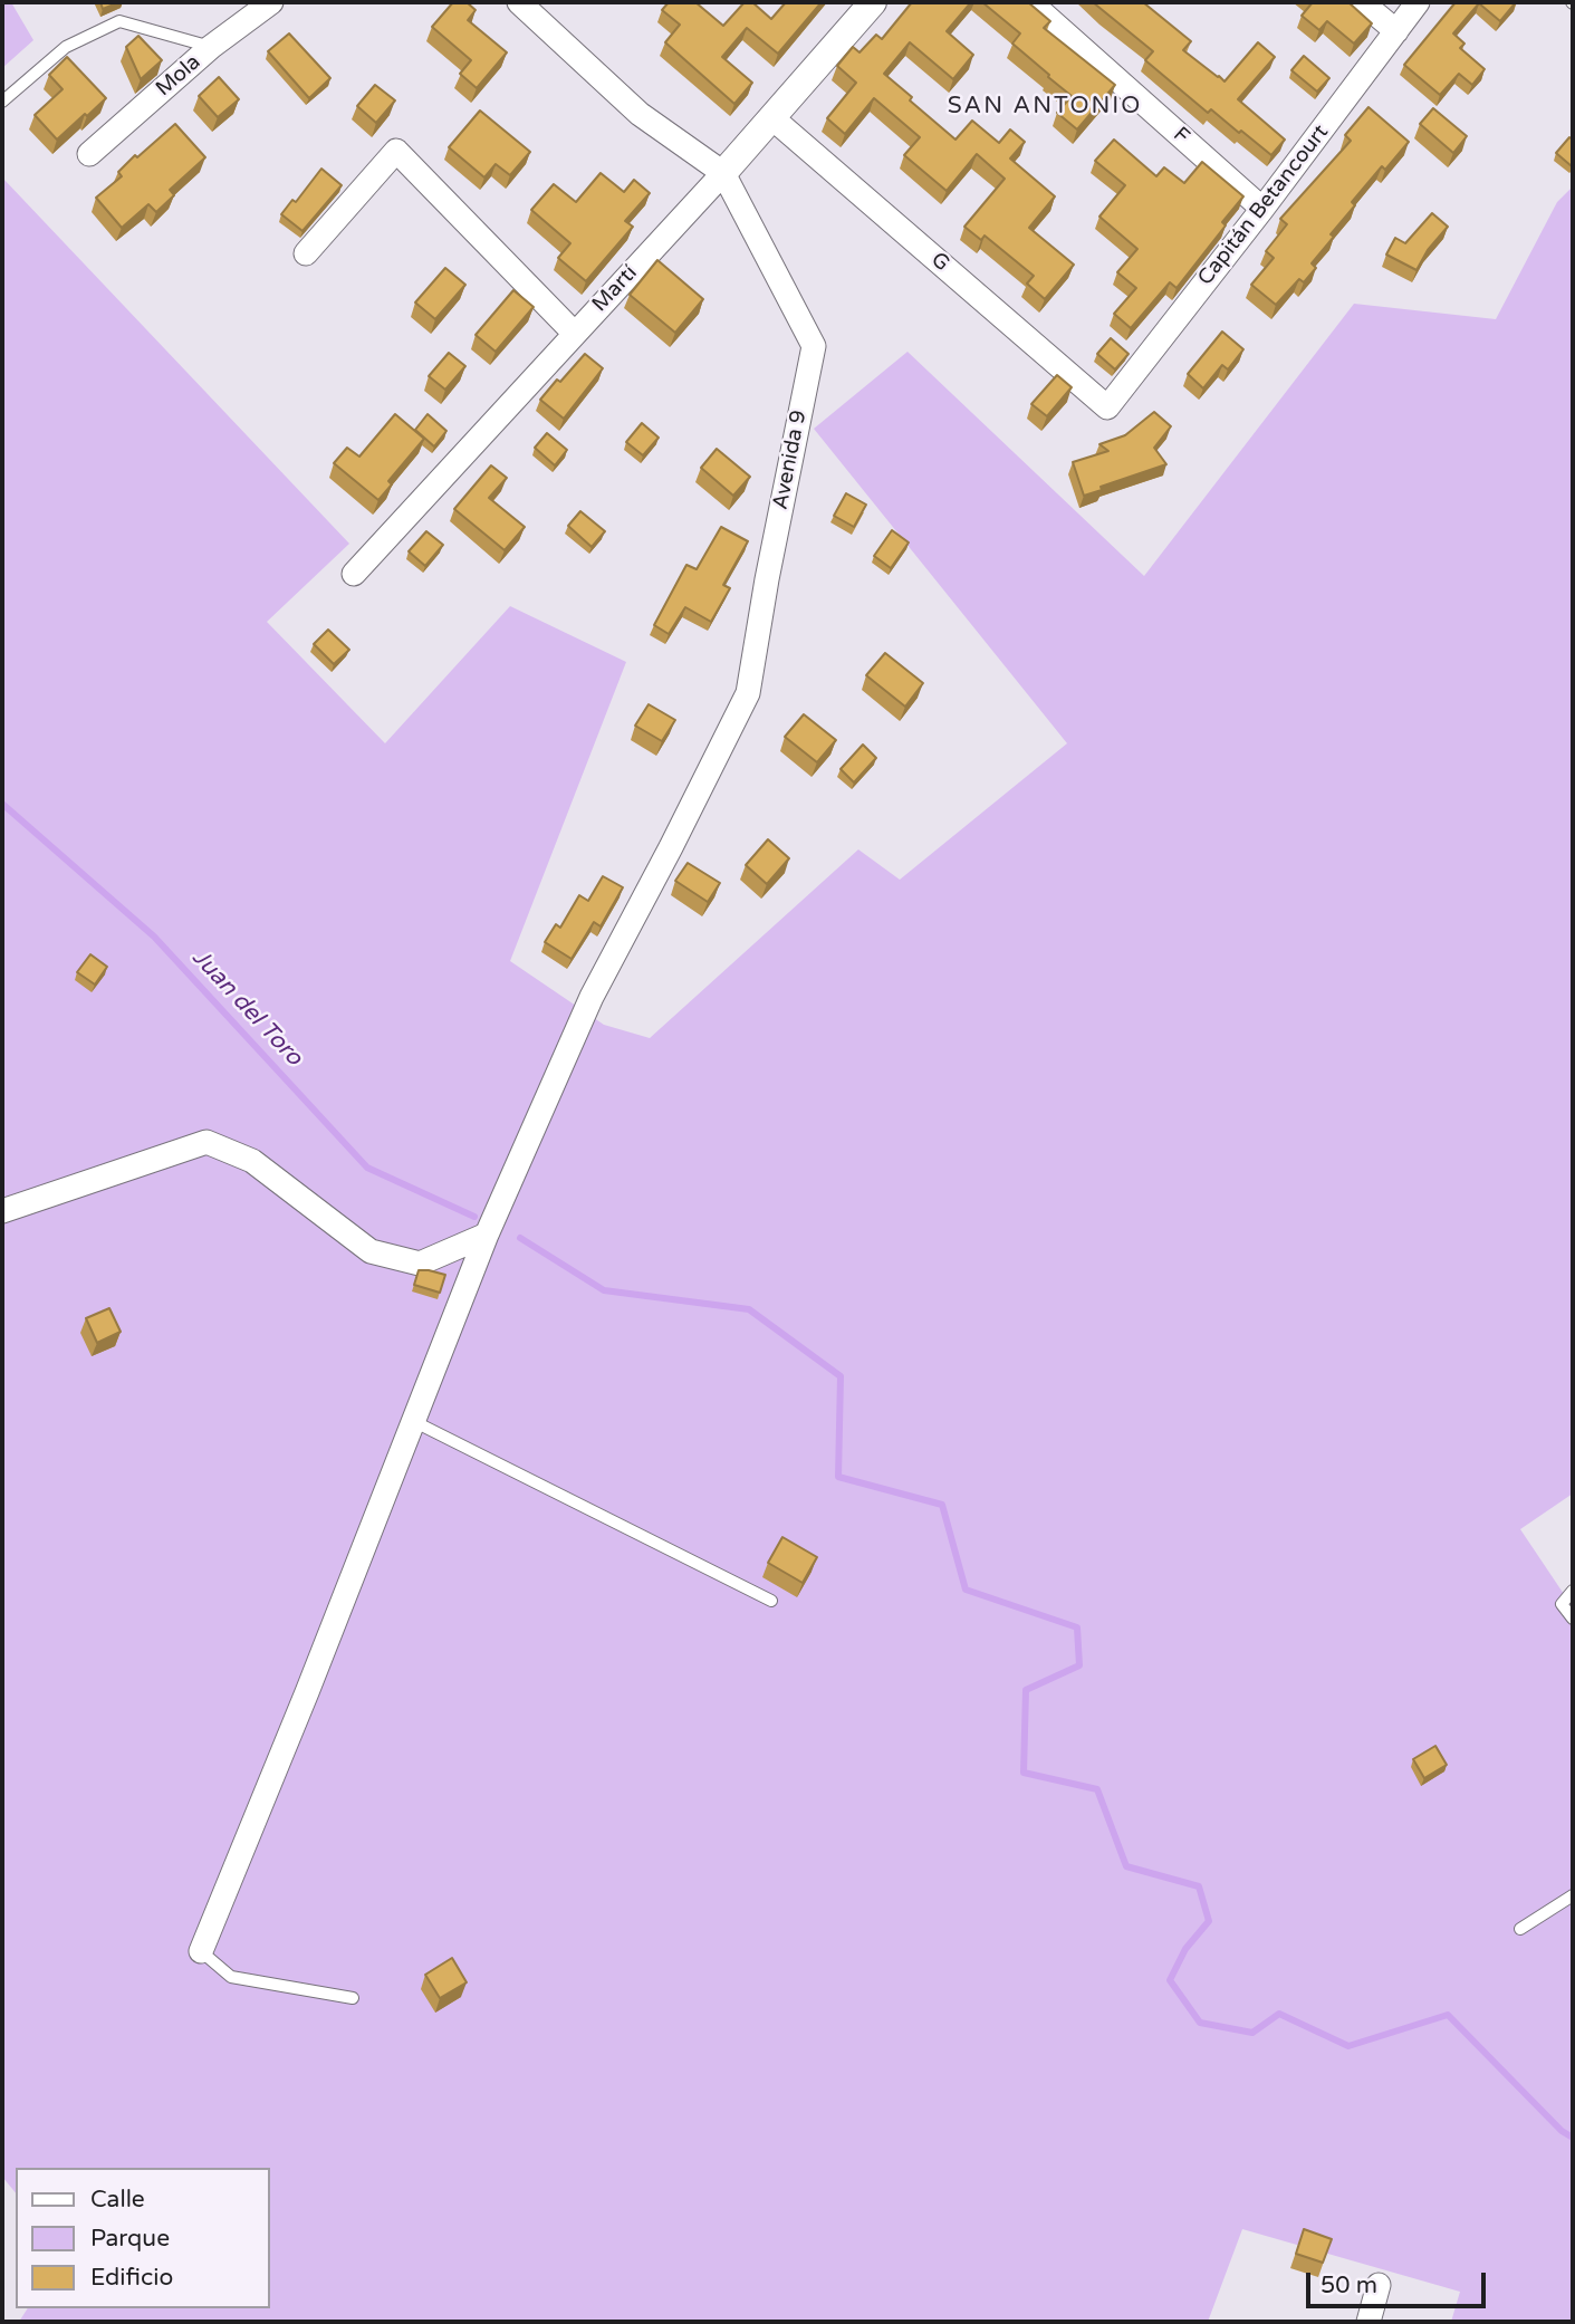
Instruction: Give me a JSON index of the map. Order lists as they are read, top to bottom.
{
  "streets": {
    "street": [
      "Mola",
      "F",
      "Capitán Betancourt",
      "G",
      "Martí",
      "Avenida 9"
    ]
  },
  "crossings": [
    ["F", "Capitán Betancourt"],
    ["Capitán Betancourt", "G"],
    ["G", "Martí"],
    ["Martí", "Avenida 9"]
  ],
  "districts": ["SAN ANTONIO"],
  "water": ["Juan del Toro"],
  "legend": ["Calle", "Parque", "Edificio"],
  "scale_bar": "50 m"
}
